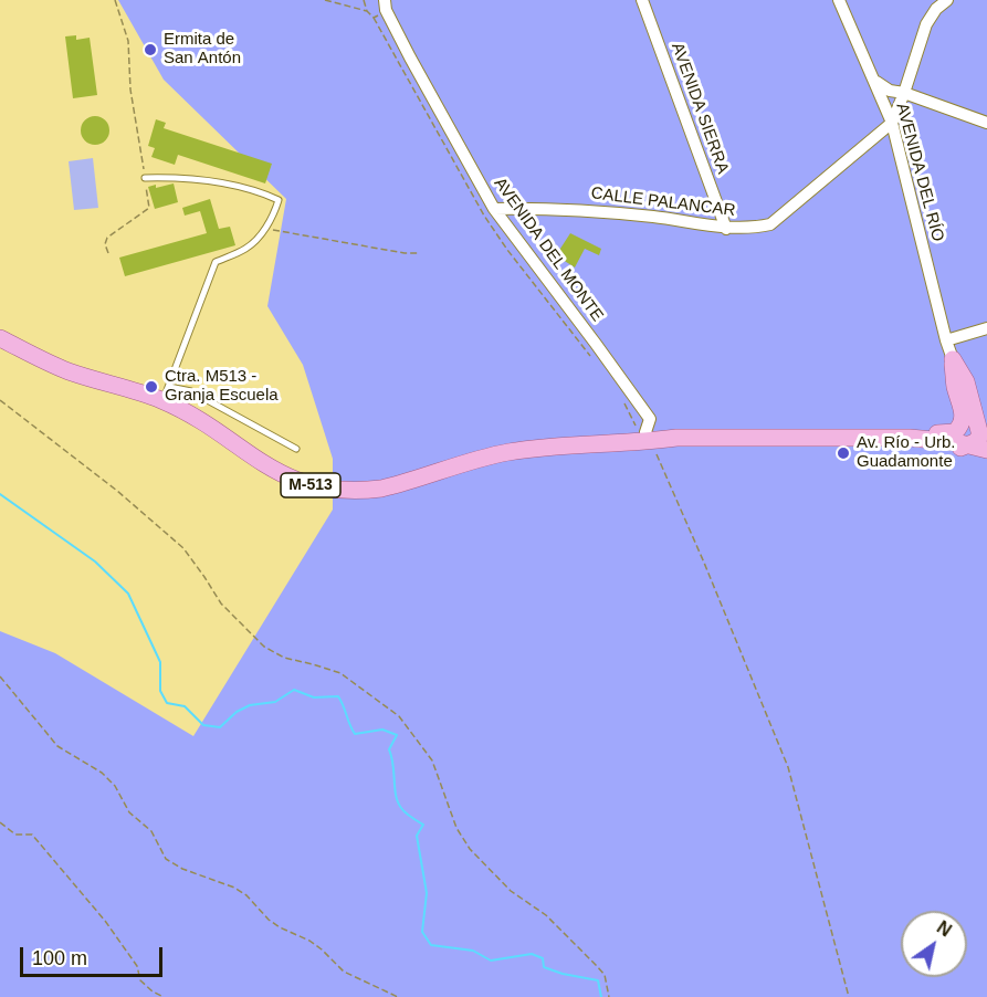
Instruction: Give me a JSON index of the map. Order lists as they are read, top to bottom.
{
  "streets": {
    "main road": ["M-513"],
    "street": [
      "AVENIDA SIERRA",
      "AVENIDA DEL RÍO",
      "CALLE PALANCAR",
      "AVENIDA DEL MONTE"
    ]
  },
  "crossings": [
    ["AVENIDA SIERRA", "CALLE PALANCAR"],
    ["AVENIDA DEL RÍO", "CALLE PALANCAR"],
    ["CALLE PALANCAR", "AVENIDA DEL MONTE"],
    ["AVENIDA DEL MONTE", "M-513"]
  ],
  "places": ["Ermita de San Antón", "Ctra. M513 - Granja Escuela", "Av. Río - Urb. Guadamonte"],
  "scale_bar": "100 m",
  "north": "top right"
}
